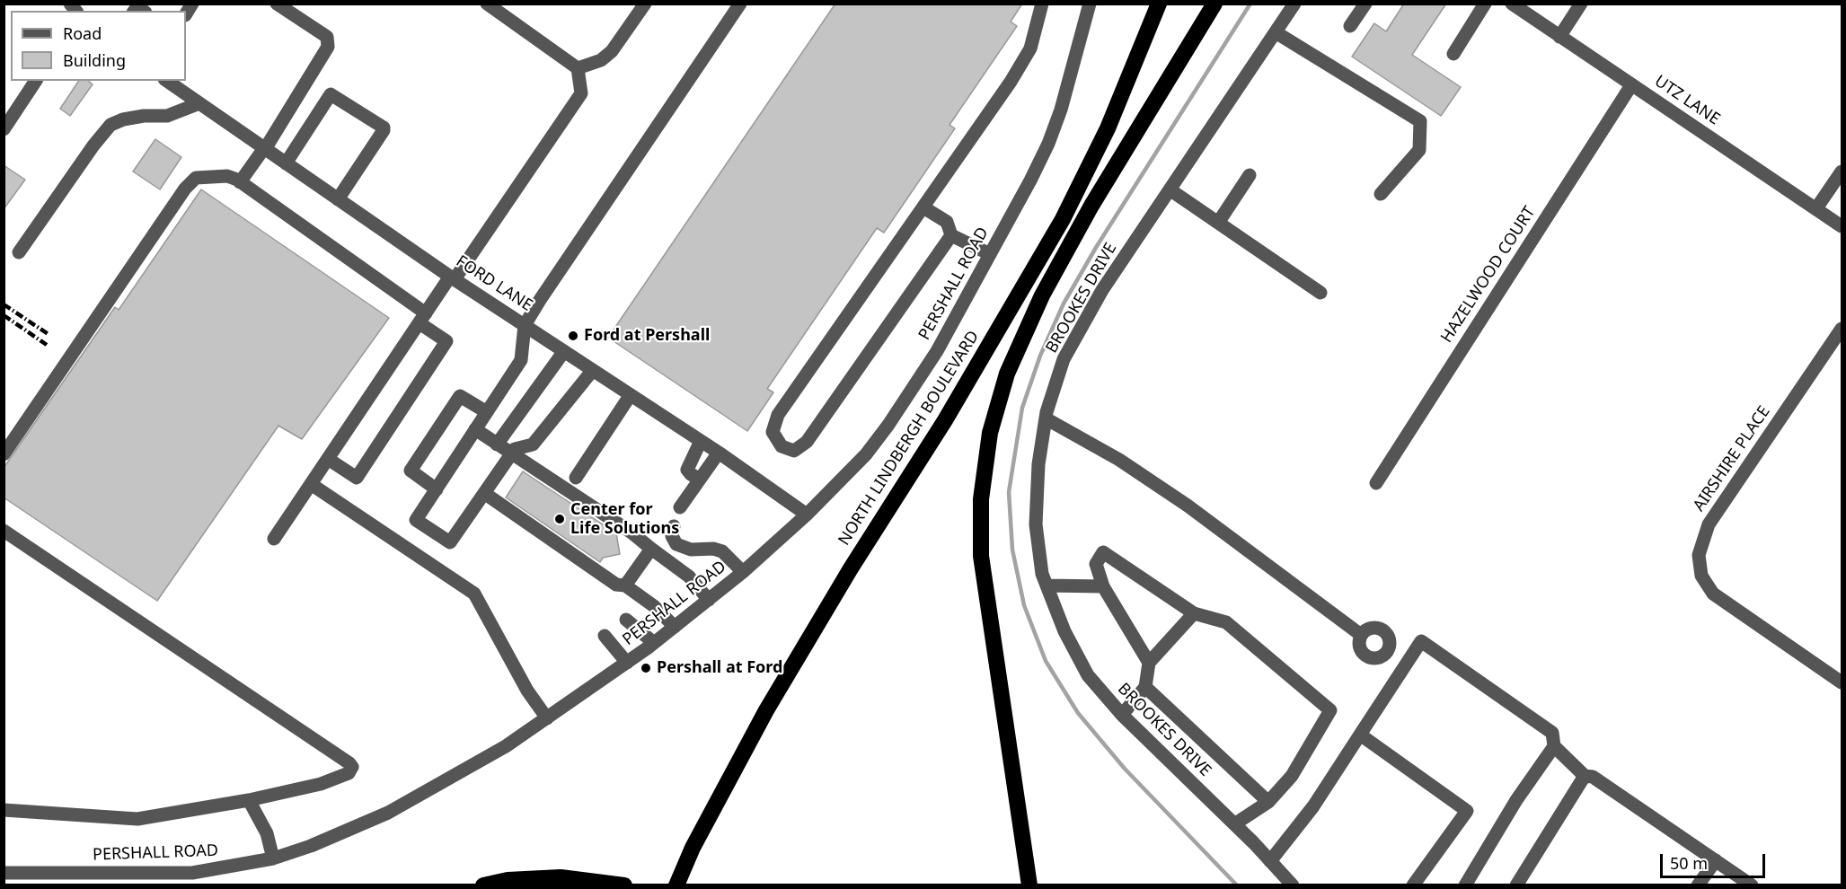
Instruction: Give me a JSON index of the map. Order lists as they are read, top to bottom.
{
  "streets": {
    "highway": ["NORTH LINDBERGH BOULEVARD"],
    "street": [
      "UTZ LANE",
      "HAZELWOOD COURT",
      "FORD LANE",
      "PERSHALL ROAD",
      "BROOKES DRIVE",
      "AIRSHIRE PLACE"
    ]
  },
  "crossings": [
    ["UTZ LANE", "HAZELWOOD COURT"],
    ["FORD LANE", "PERSHALL ROAD"]
  ],
  "places": ["Ford at Pershall", "Center for Life Solutions", "Pershall at Ford"],
  "legend": ["Road", "Building"],
  "scale_bar": "50 m"
}
